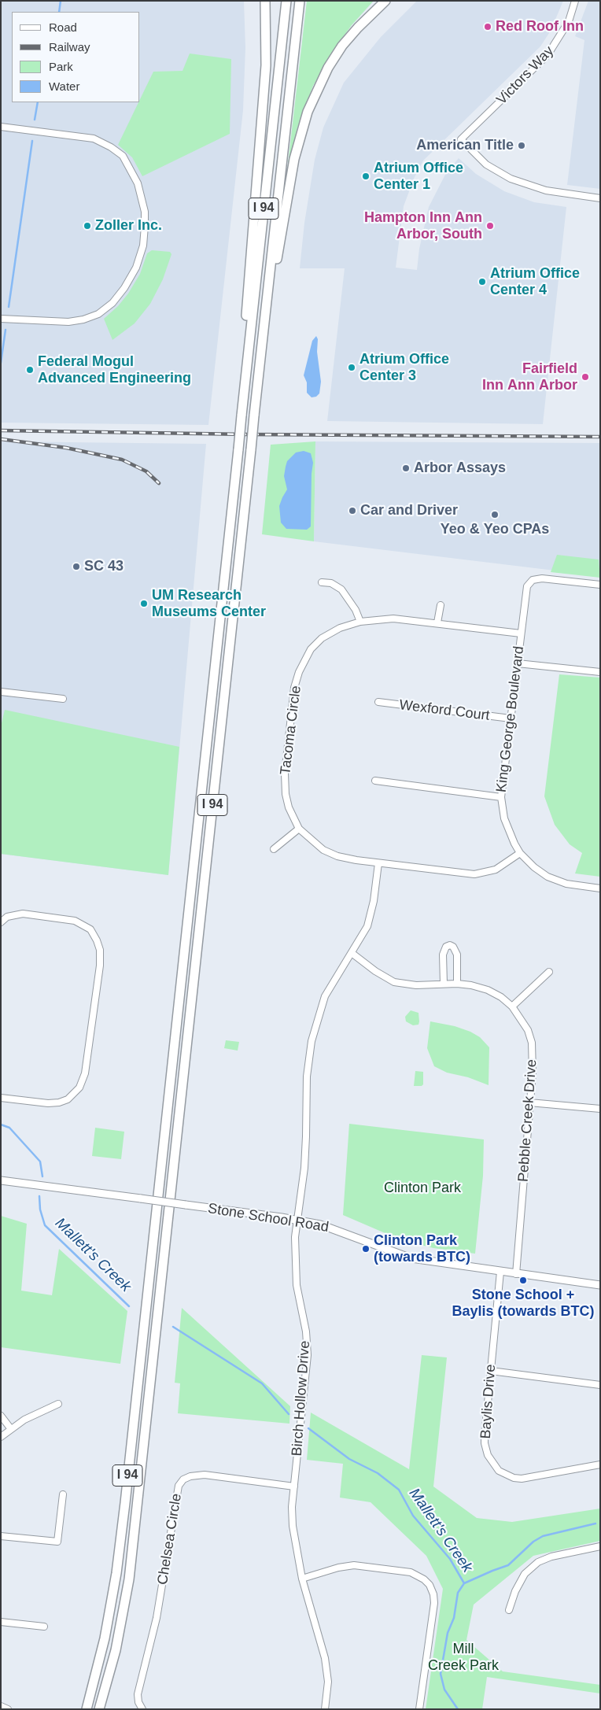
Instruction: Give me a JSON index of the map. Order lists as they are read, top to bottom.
{
  "streets": {
    "highway": ["I 94"],
    "main road": ["Stone School Road"],
    "street": [
      "Victors Way",
      "Wexford Court",
      "King George Boulevard",
      "Tacoma Circle",
      "Pebble Creek Drive",
      "Birch Hollow Drive",
      "Baylis Drive",
      "Chelsea Circle"
    ]
  },
  "crossings": [
    ["Wexford Court", "King George Boulevard"],
    ["King George Boulevard", "Tacoma Circle"],
    ["Tacoma Circle", "Birch Hollow Drive"],
    ["Pebble Creek Drive", "Stone School Road"],
    ["Pebble Creek Drive", "Birch Hollow Drive"],
    ["Stone School Road", "Birch Hollow Drive"],
    ["Stone School Road", "Baylis Drive"],
    ["Birch Hollow Drive", "Chelsea Circle"]
  ],
  "water": ["Mallett's Creek"],
  "parks": ["Clinton Park", "Mill Creek Park"],
  "places": [
    "Red Roof Inn",
    "American Title",
    "Atrium Office Center 1",
    "Zoller Inc.",
    "Hampton Inn Ann Arbor, South",
    "Atrium Office Center 4",
    "Atrium Office Center 3",
    "Federal Mogul Advanced Engineering",
    "Fairfield Inn Ann Arbor",
    "Arbor Assays",
    "Car and Driver",
    "Yeo & Yeo CPAs",
    "SC 43",
    "UM Research Museums Center",
    "Clinton Park (towards BTC)",
    "Stone School + Baylis (towards BTC)"
  ],
  "legend": [
    "Road",
    "Railway",
    "Park",
    "Water"
  ]
}
